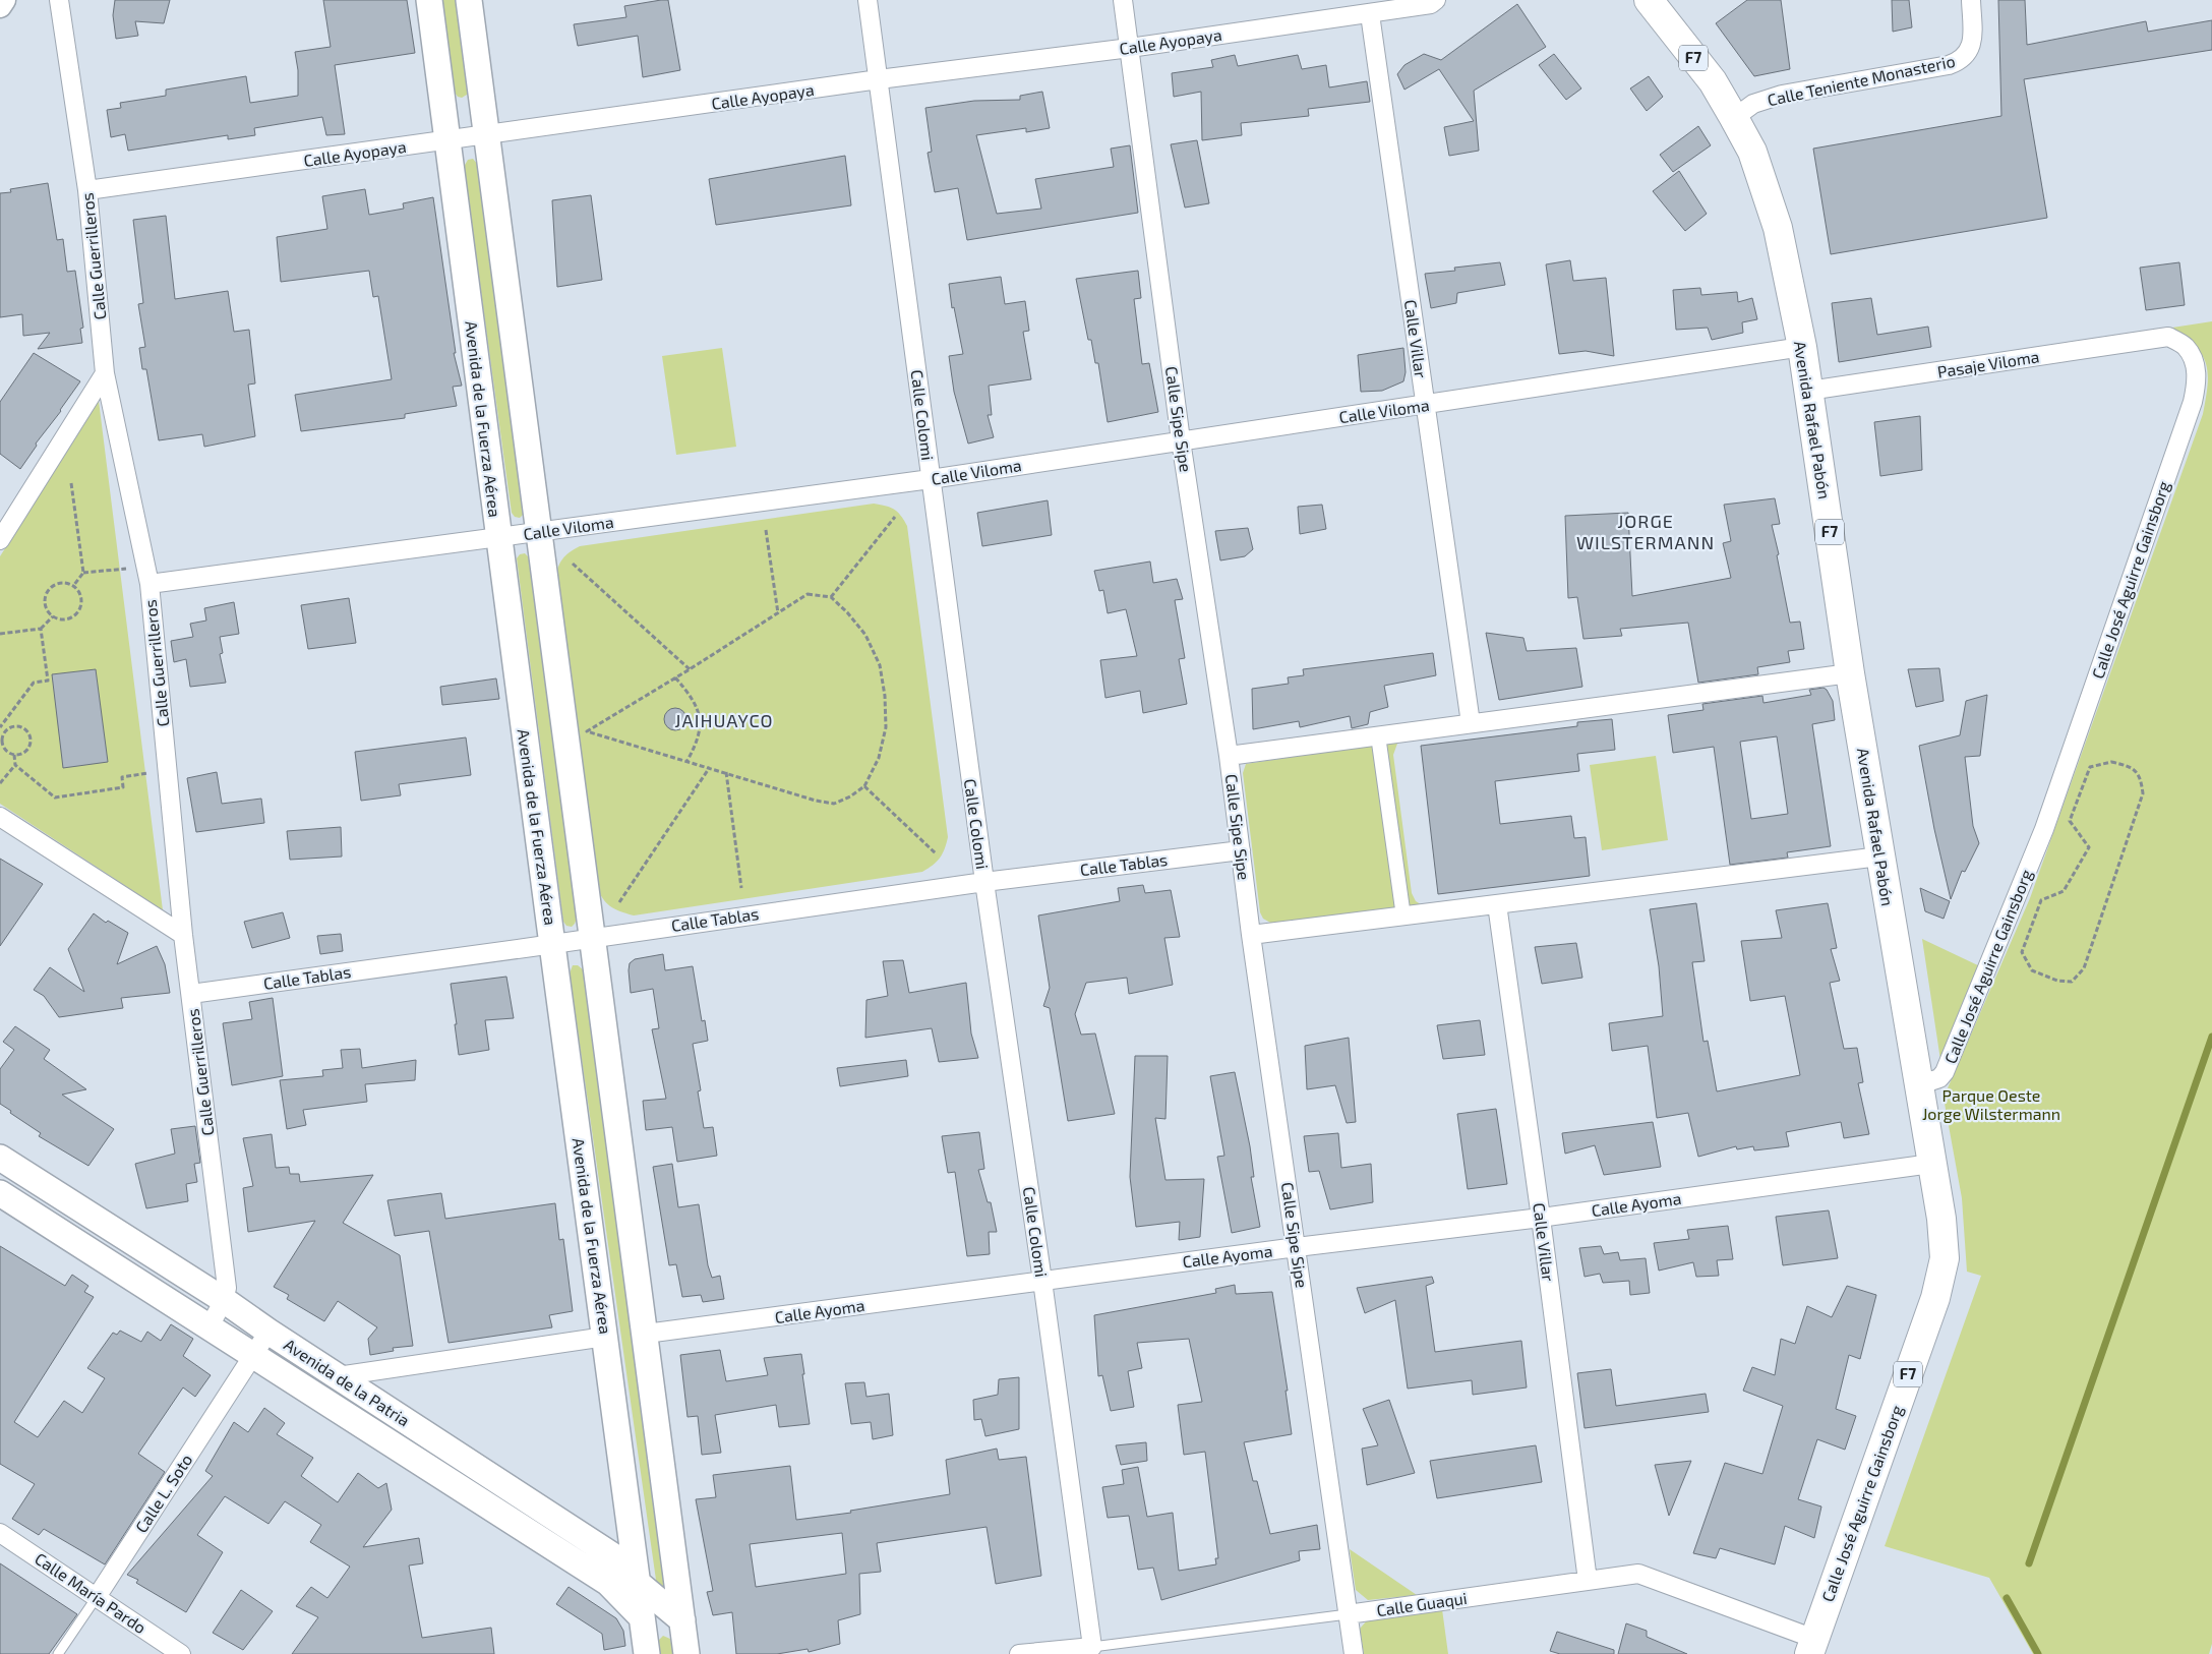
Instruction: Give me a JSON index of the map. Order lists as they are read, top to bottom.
{
  "streets": {
    "highway": ["F7", "Avenida Rafael Pabón", "Calle José Aguirre Gainsborg"],
    "main road": ["Avenida de la Fuerza Aérea", "Avenida de la Patria"],
    "street": [
      "Calle Ayopaya",
      "Calle Teniente Monasterio",
      "Calle Guerrilleros",
      "Calle Villar",
      "Pasaje Viloma",
      "Calle Viloma",
      "Calle Colomi",
      "Calle Sipe Sipe",
      "Calle Tablas",
      "Calle Ayoma",
      "Calle L. Soto",
      "Calle María Pardo",
      "Calle Guaqui"
    ]
  },
  "crossings": [
    ["Calle Ayopaya", "Calle Guerrilleros"],
    ["Calle Ayopaya", "Calle Villar"],
    ["Calle Ayopaya", "Calle Colomi"],
    ["Calle Ayopaya", "Avenida de la Fuerza Aérea"],
    ["Calle Ayopaya", "Calle Sipe Sipe"],
    ["Calle Teniente Monasterio", "Avenida Rafael Pabón"],
    ["Calle Guerrilleros", "Calle Viloma"],
    ["Calle Guerrilleros", "Calle Tablas"],
    ["Calle Guerrilleros", "Avenida de la Patria"],
    ["Calle Villar", "Calle Viloma"],
    ["Calle Villar", "Calle Ayoma"],
    ["Calle Villar", "Calle Guaqui"],
    ["Pasaje Viloma", "Avenida Rafael Pabón"],
    ["Pasaje Viloma", "Calle José Aguirre Gainsborg"],
    ["Calle Viloma", "Calle Colomi"],
    ["Calle Viloma", "Avenida de la Fuerza Aérea"],
    ["Calle Viloma", "Calle Sipe Sipe"],
    ["Calle Viloma", "Avenida Rafael Pabón"],
    ["Calle Colomi", "Calle Tablas"],
    ["Calle Colomi", "Calle Ayoma"],
    ["Calle Colomi", "Calle Guaqui"],
    ["Avenida de la Fuerza Aérea", "Calle Tablas"],
    ["Avenida de la Fuerza Aérea", "Avenida de la Patria"],
    ["Calle Sipe Sipe", "Calle Tablas"],
    ["Calle Sipe Sipe", "Calle Ayoma"],
    ["Calle Sipe Sipe", "Calle Guaqui"],
    ["Avenida Rafael Pabón", "Calle José Aguirre Gainsborg"],
    ["Calle José Aguirre Gainsborg", "Calle Ayoma"],
    ["Calle José Aguirre Gainsborg", "Calle Guaqui"],
    ["Avenida de la Patria", "Calle L. Soto"],
    ["Calle L. Soto", "Calle María Pardo"]
  ],
  "districts": ["JORGE WILSTERMANN", "JAIHUAYCO"],
  "parks": ["Parque Oeste Jorge Wilstermann"]
}
